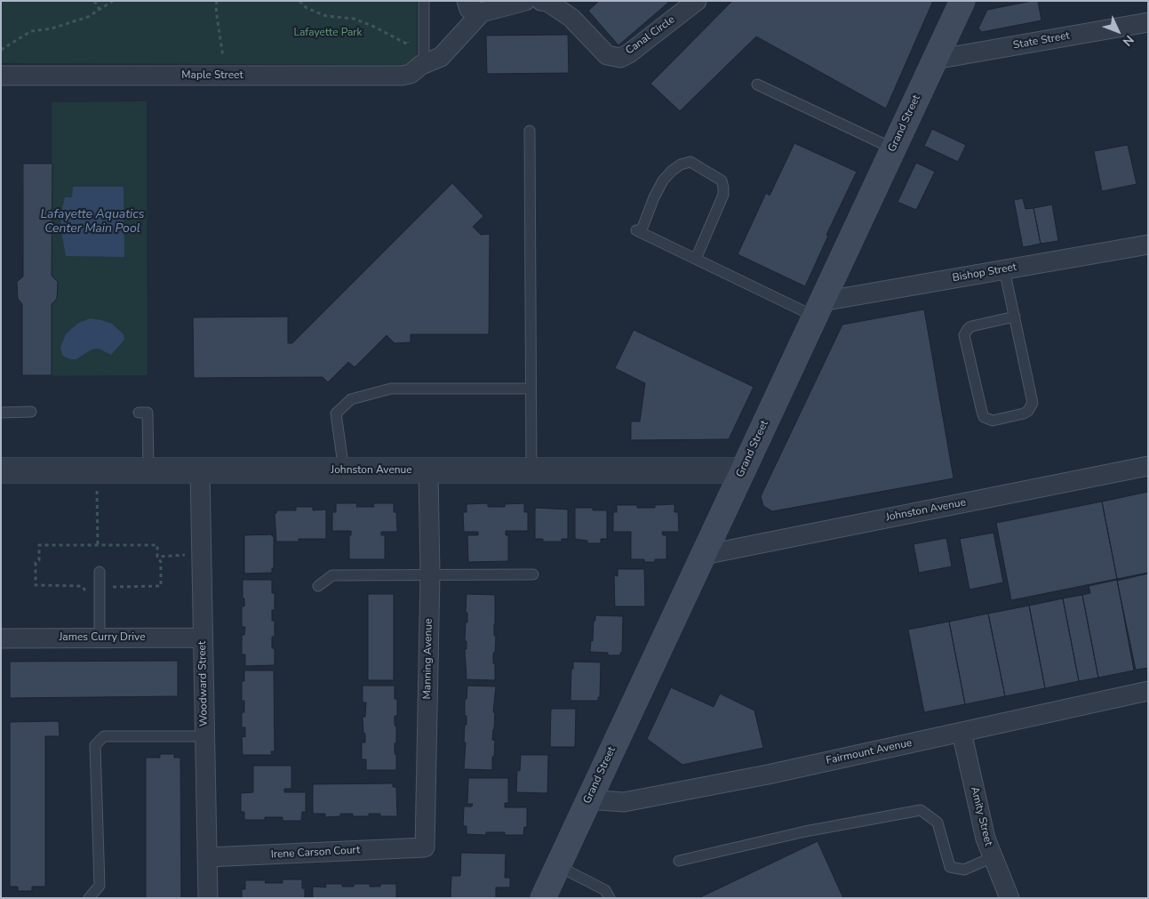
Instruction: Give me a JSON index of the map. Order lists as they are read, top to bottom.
{
  "streets": {
    "main road": ["Grand Street"],
    "street": [
      "Canal Circle",
      "State Street",
      "Maple Street",
      "Bishop Street",
      "Johnston Avenue",
      "James Curry Drive",
      "Manning Avenue",
      "Woodward Street",
      "Fairmount Avenue",
      "Amity Street",
      "Irene Carson Court"
    ]
  },
  "crossings": [
    ["State Street", "Grand Street"],
    ["Grand Street", "Bishop Street"],
    ["Grand Street", "Johnston Avenue"],
    ["Grand Street", "Fairmount Avenue"],
    ["Johnston Avenue", "Manning Avenue"],
    ["Johnston Avenue", "Woodward Street"],
    ["James Curry Drive", "Woodward Street"],
    ["Manning Avenue", "Irene Carson Court"],
    ["Woodward Street", "Irene Carson Court"],
    ["Fairmount Avenue", "Amity Street"]
  ],
  "water": ["Lafayette Aquatics Center Main Pool"],
  "parks": ["Lafayette Park"],
  "north": "bottom right"
}
